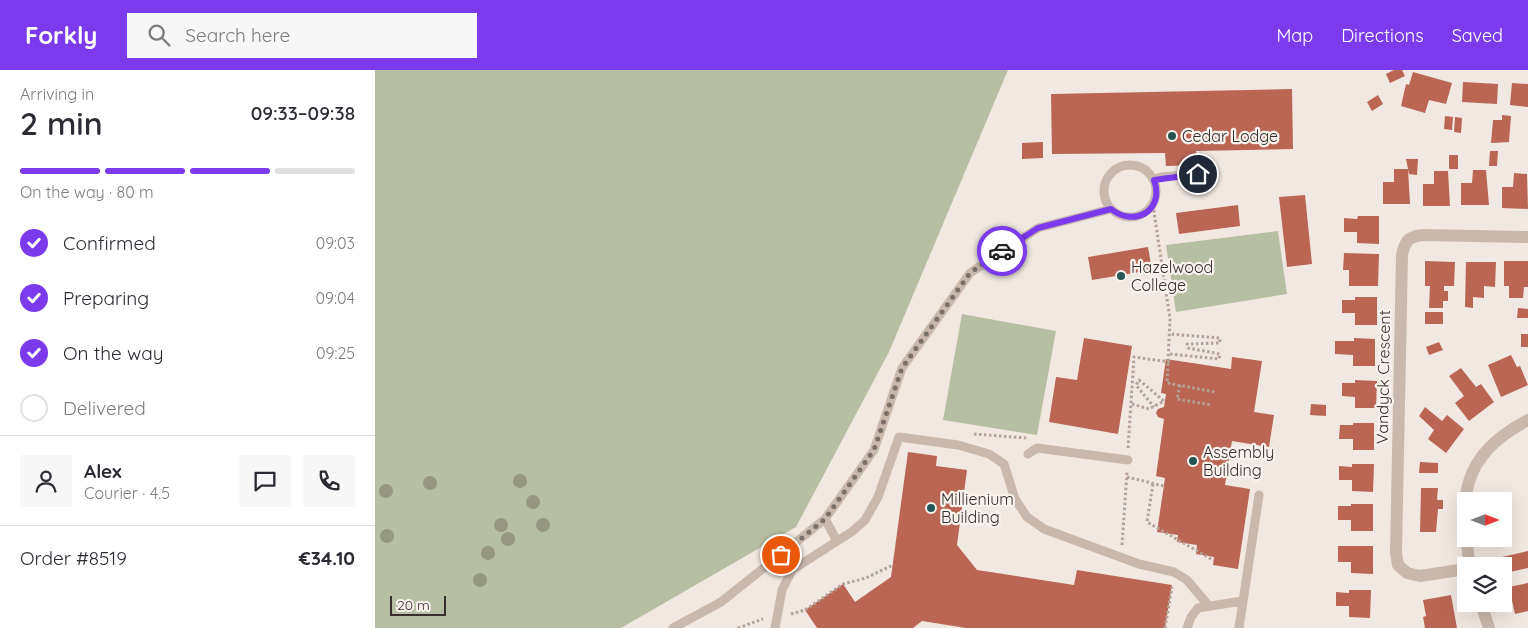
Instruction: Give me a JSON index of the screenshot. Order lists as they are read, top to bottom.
{
  "streets": {
    "street": ["Vandyck Crescent"]
  },
  "places": [
    "Cedar Lodge",
    "Hazelwood College",
    "Assembly Building",
    "Millienium Building"
  ],
  "scale_bar": "20 m",
  "north": "right",
  "page": {
    "header": "Forkly",
    "search": "Search here",
    "nav": ["Map", "Directions", "Saved"],
    "heading": ["2 min", "Arriving in", "09:33–09:38"],
    "panel": [
      "Alex",
      "Courier · 4.5",
      "Order #8519",
      "€34.10"
    ],
    "bar": "On the way · 80 m",
    "list": [
      ["Confirmed", "09:03"],
      ["Preparing", "09:04"],
      ["On the way", "09:25"],
      "Delivered"
    ],
    "scale": "20 m"
  }
}
